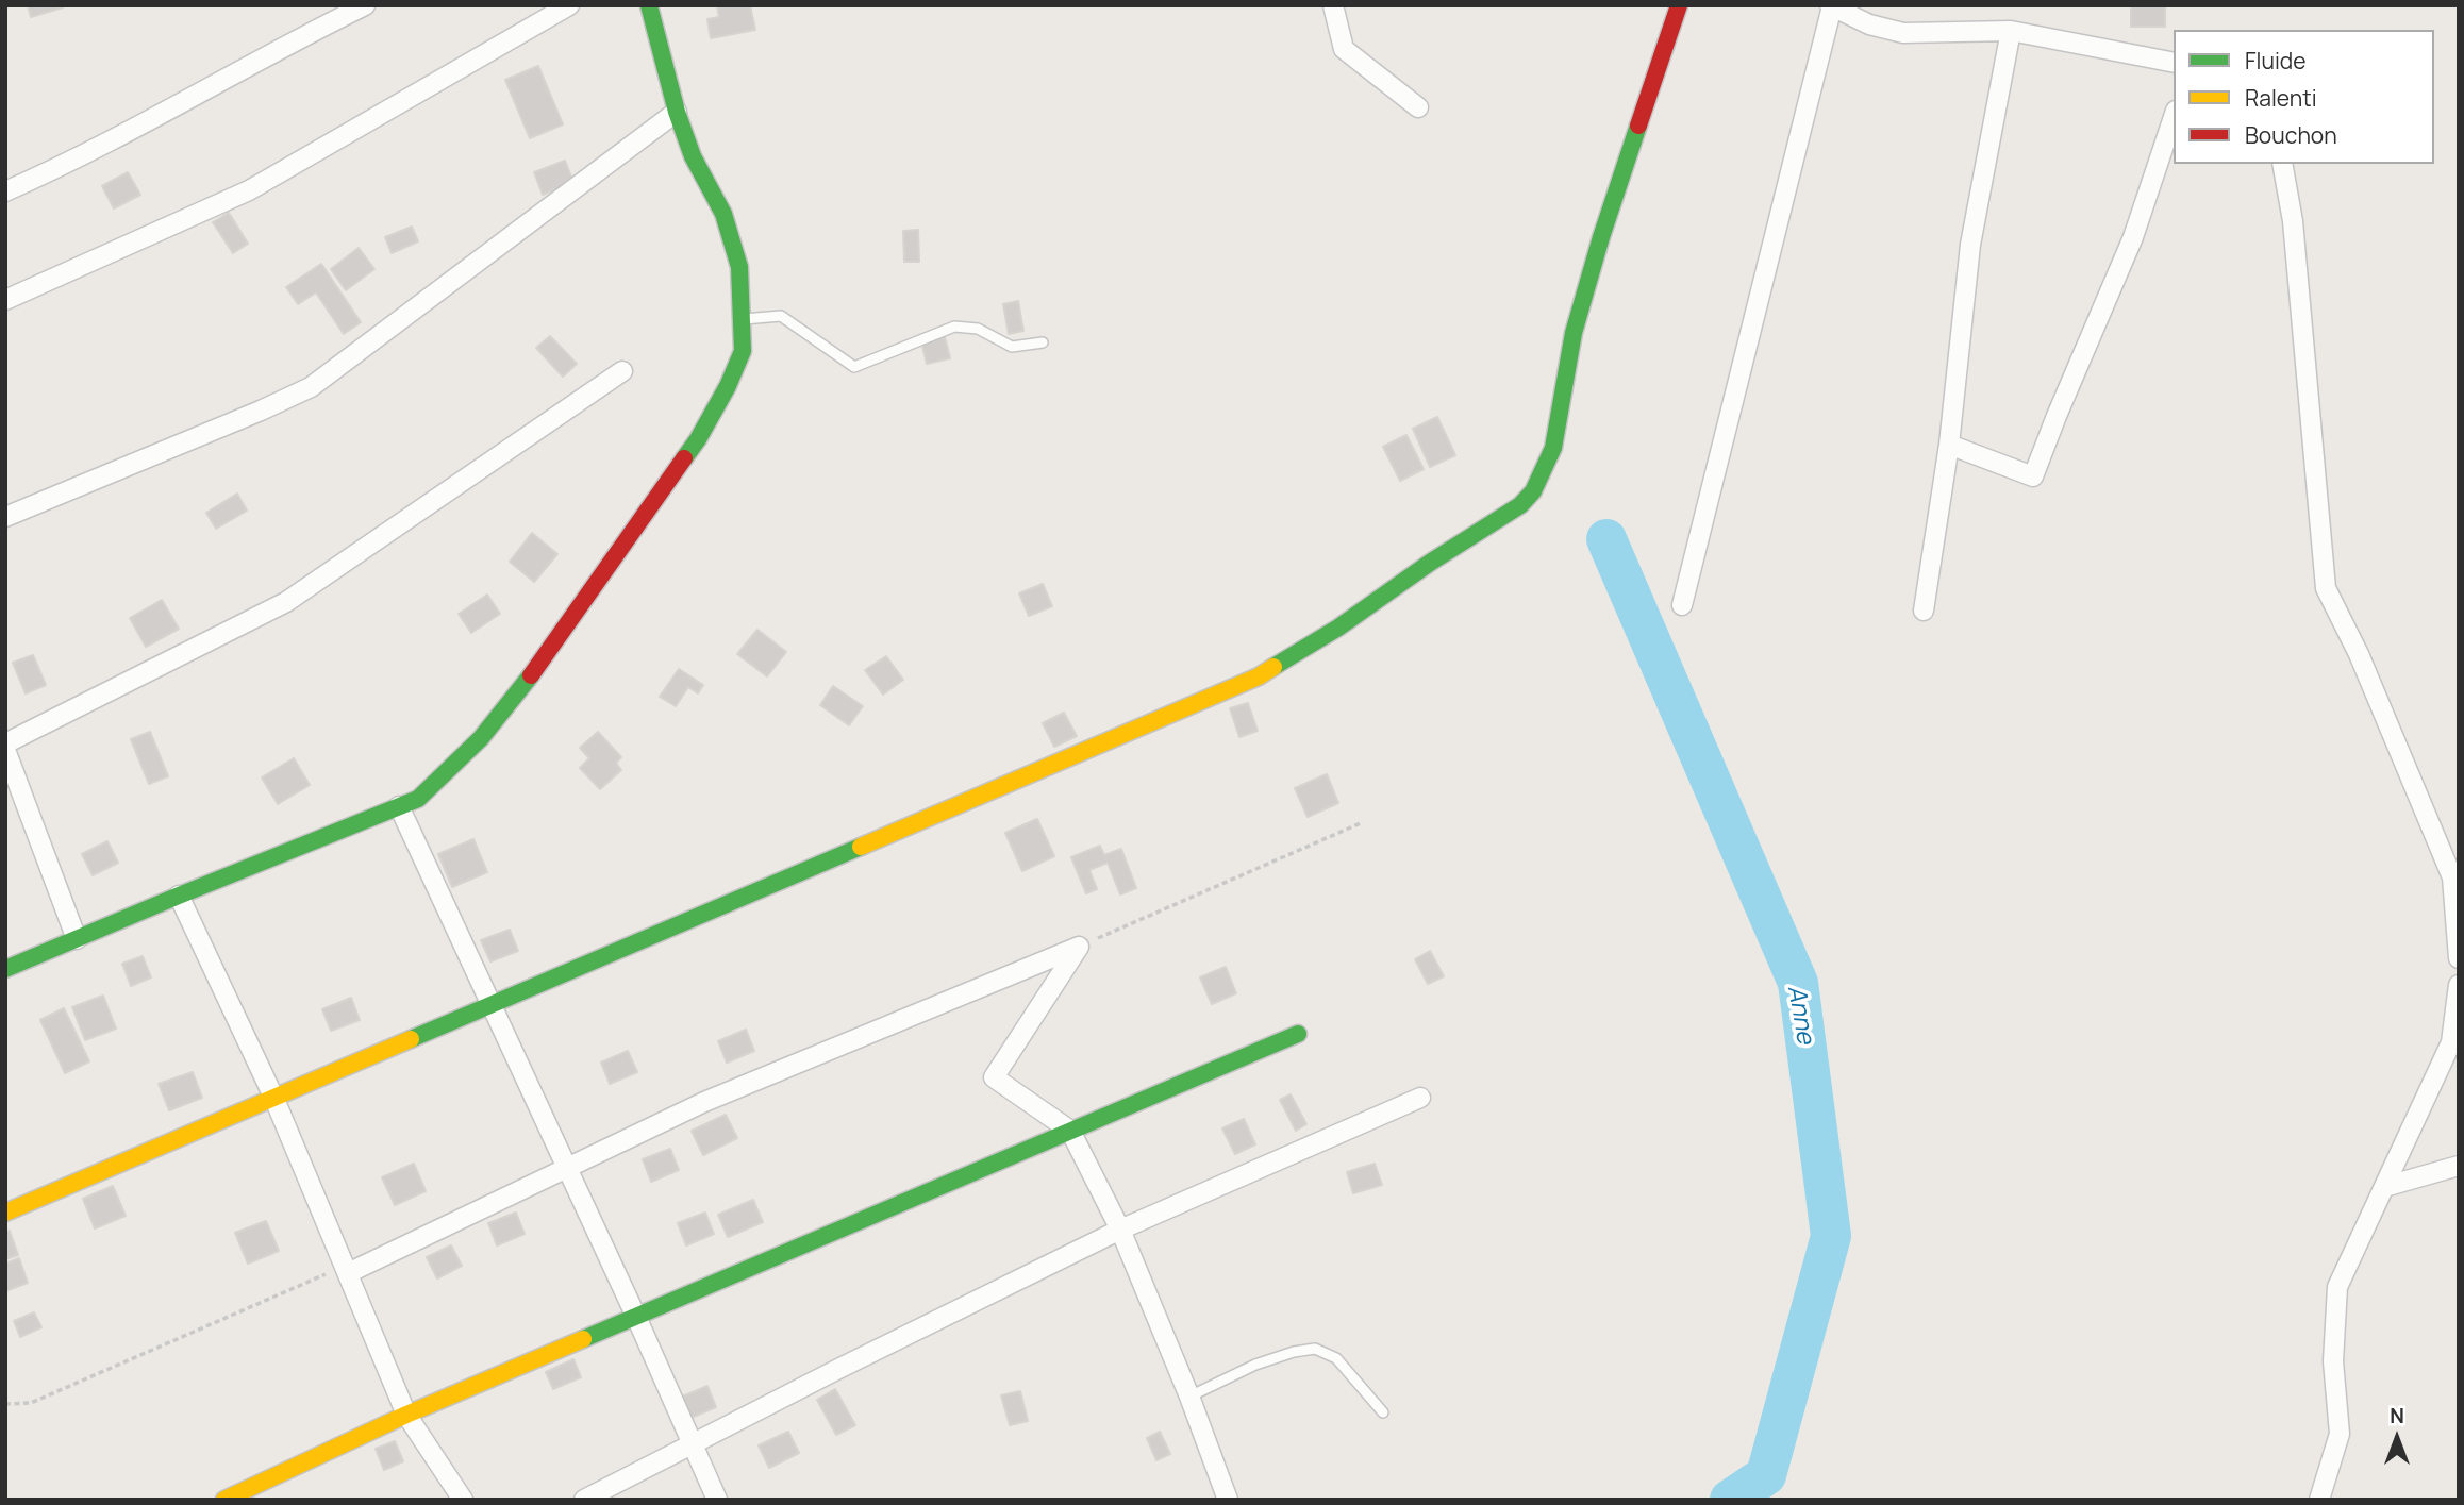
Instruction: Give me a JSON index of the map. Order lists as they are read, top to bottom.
{
  "water": ["Anne"],
  "legend": ["Fluide", "Ralenti", "Bouchon"],
  "north": "top"
}
